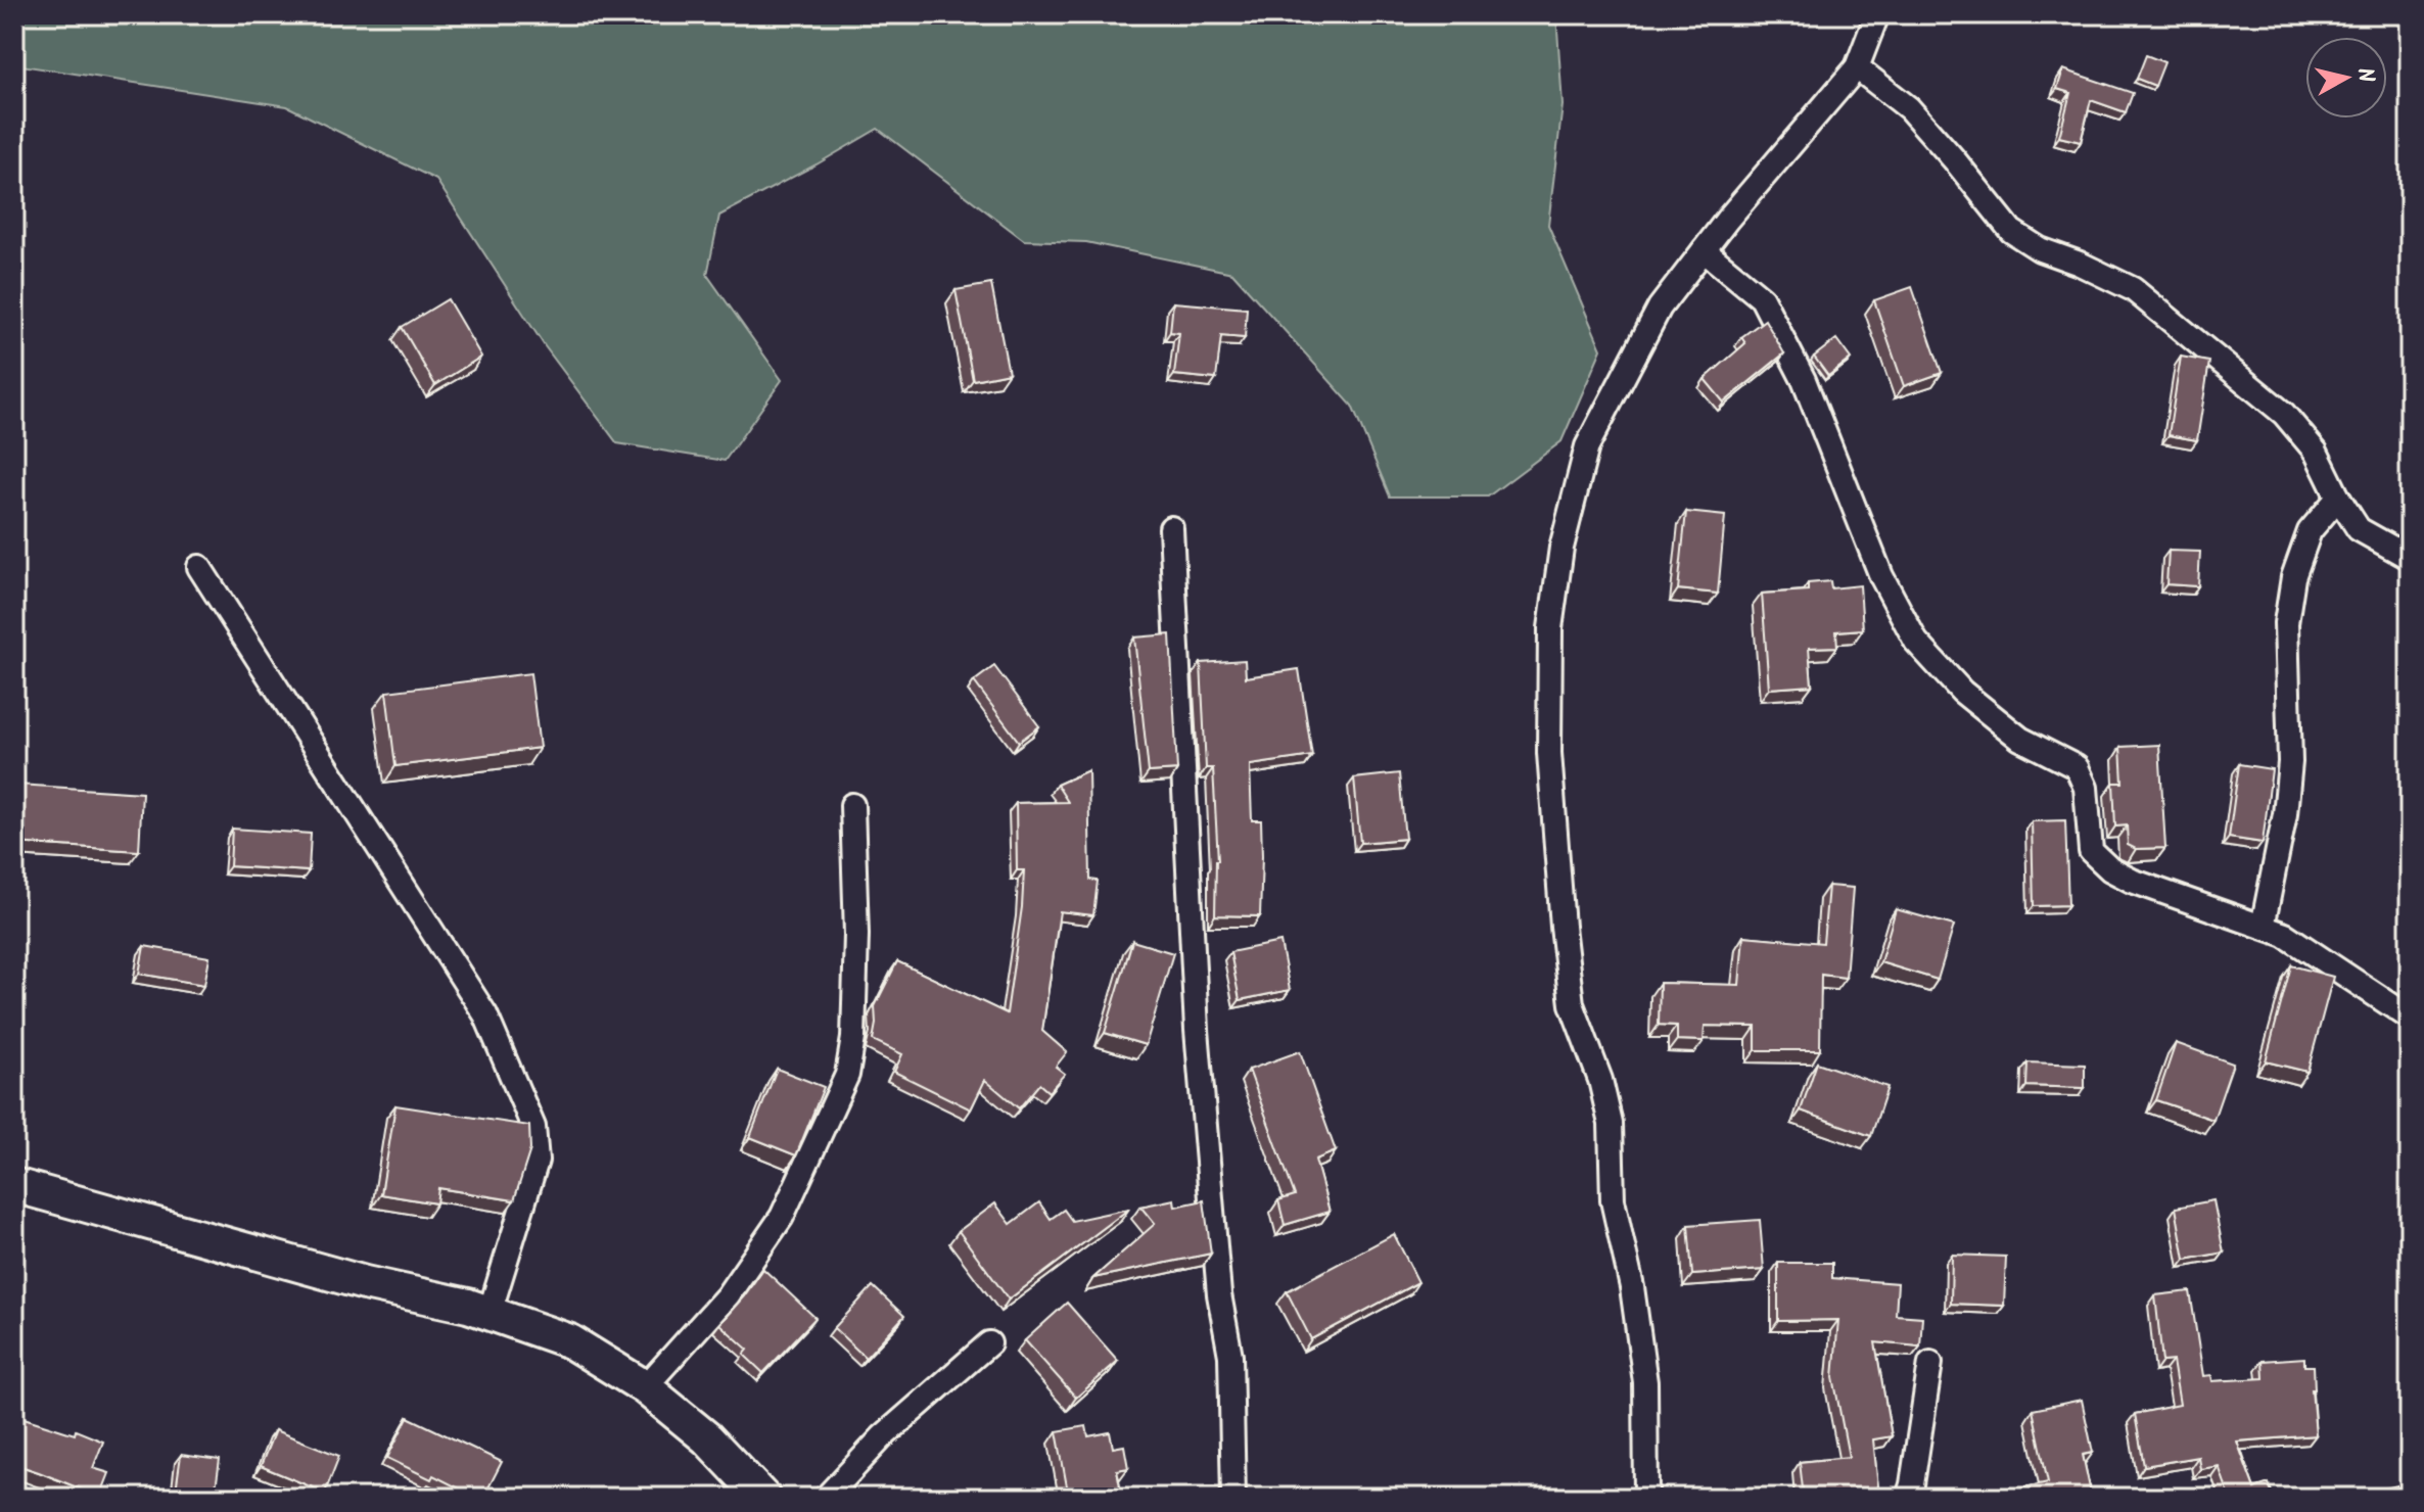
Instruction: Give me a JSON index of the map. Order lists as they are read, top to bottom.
{
  "north": "right"
}
